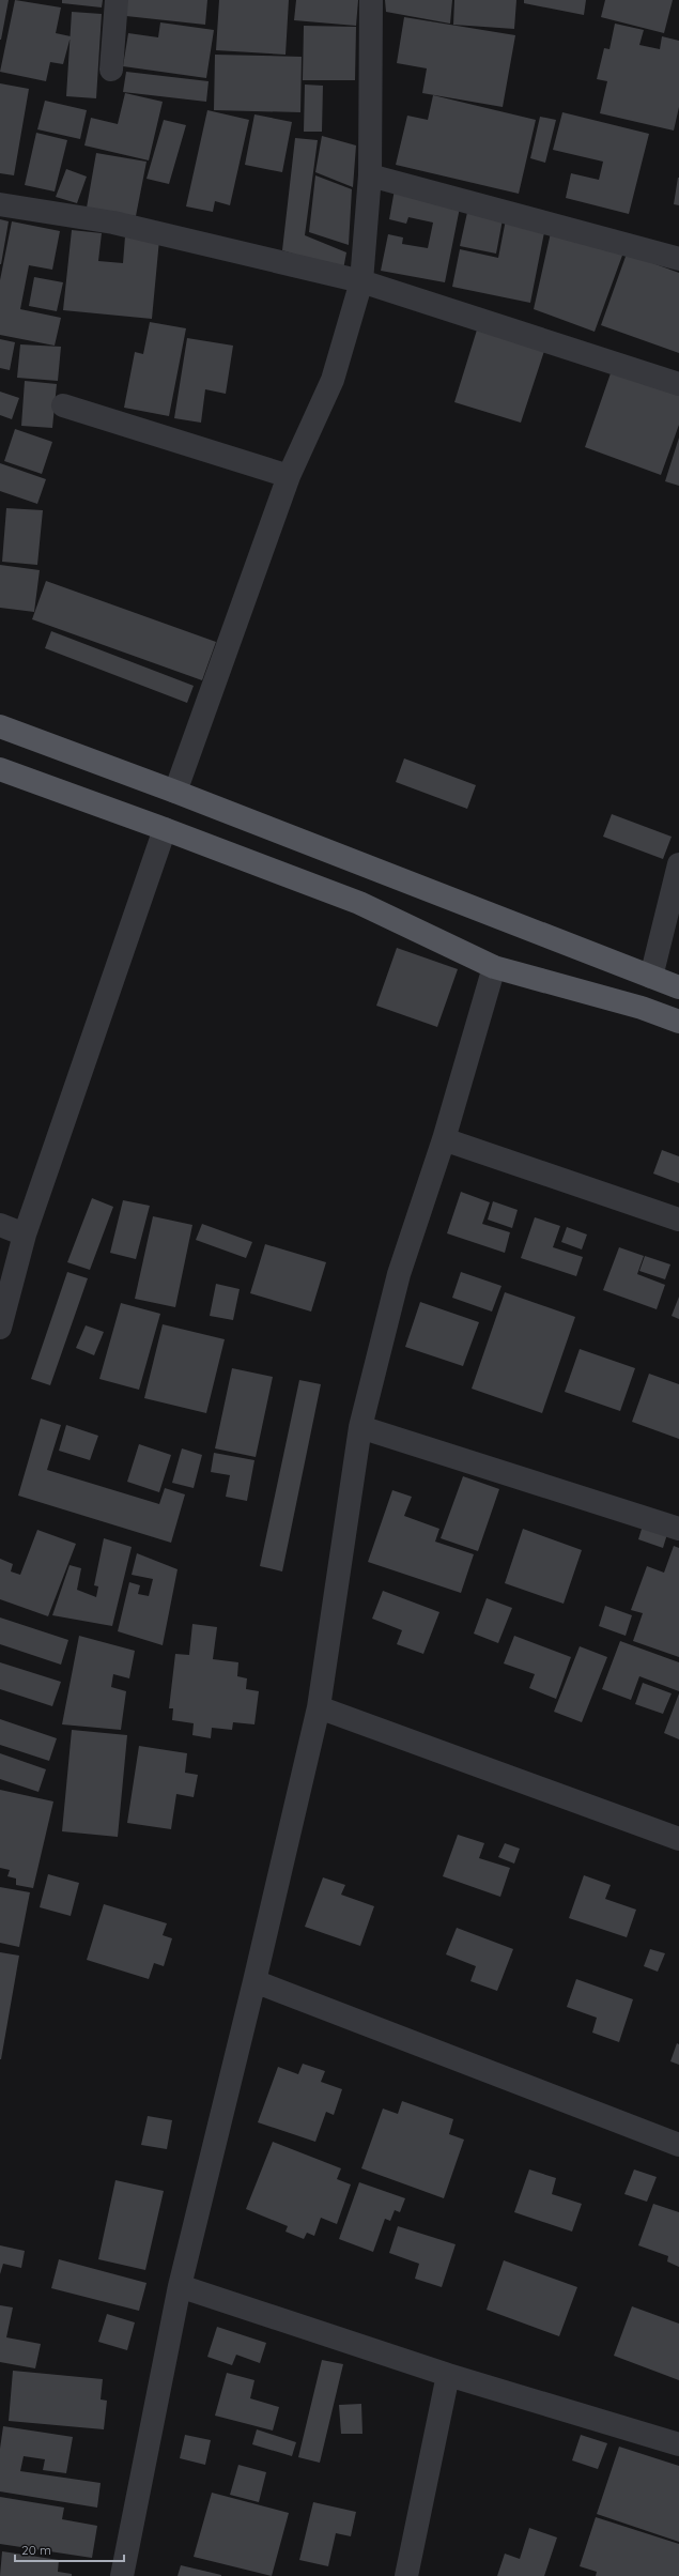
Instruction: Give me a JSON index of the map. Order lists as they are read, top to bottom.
{
  "scale_bar": "20 m"
}
